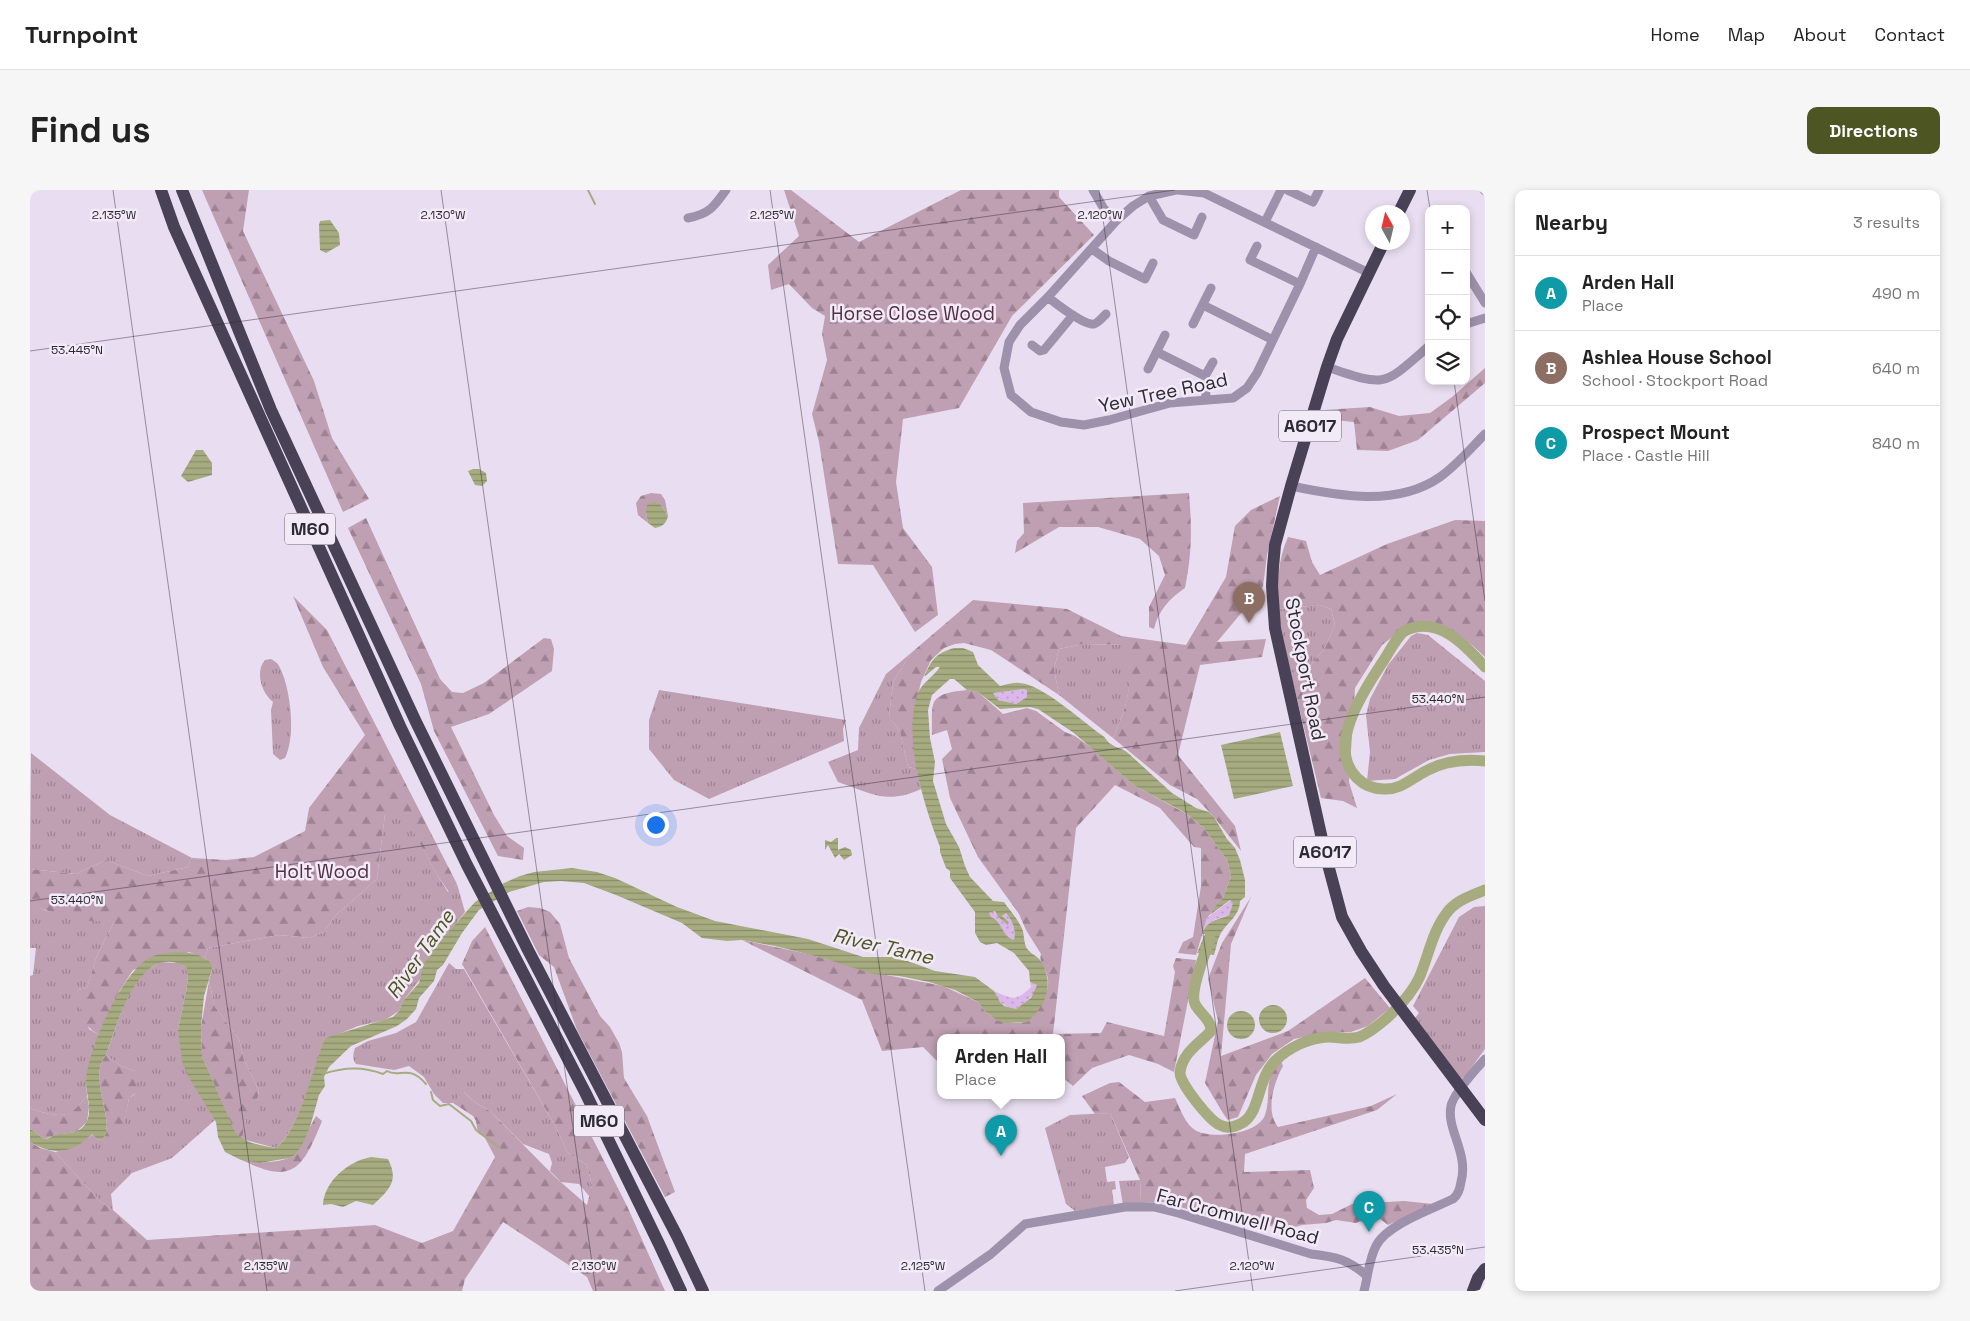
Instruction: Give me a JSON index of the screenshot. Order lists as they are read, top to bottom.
{
  "streets": {
    "highway": ["A6017", "M60", "Stockport Road"],
    "street": ["Yew Tree Road", "Far Cromwell Road"]
  },
  "crossings": [
    ["Yew Tree Road", "Stockport Road"],
    ["A6017", "Stockport Road"]
  ],
  "water": ["River Tame"],
  "parks": ["Horse Close Wood", "Holt Wood"],
  "north": "top",
  "page": {
    "header": "Turnpoint",
    "nav": [
      "Home",
      "Map",
      "About",
      "Contact"
    ],
    "buttons": "Directions",
    "title": "Find us",
    "heading": ["Nearby", "3 results"],
    "map_buttons": ["+", "−"],
    "list": [
      {
        "mark": "A",
        "name": "Arden Hall",
        "note": "Place",
        "value": "490 m"
      },
      {
        "mark": "B",
        "name": "Ashlea House School",
        "note": "School · Stockport Road",
        "value": "640 m"
      },
      {
        "mark": "C",
        "name": "Prospect Mount",
        "note": "Place · Castle Hill",
        "value": "840 m"
      }
    ],
    "pins": ["B", "A", "C"],
    "popup": ["Arden Hall", "Place"]
  },
  "coordinates": [
    "2.135°W",
    "2.130°W",
    "2.125°W",
    "2.120°W",
    "53.445°N",
    "53.440°N",
    "53.435°N"
  ]
}
